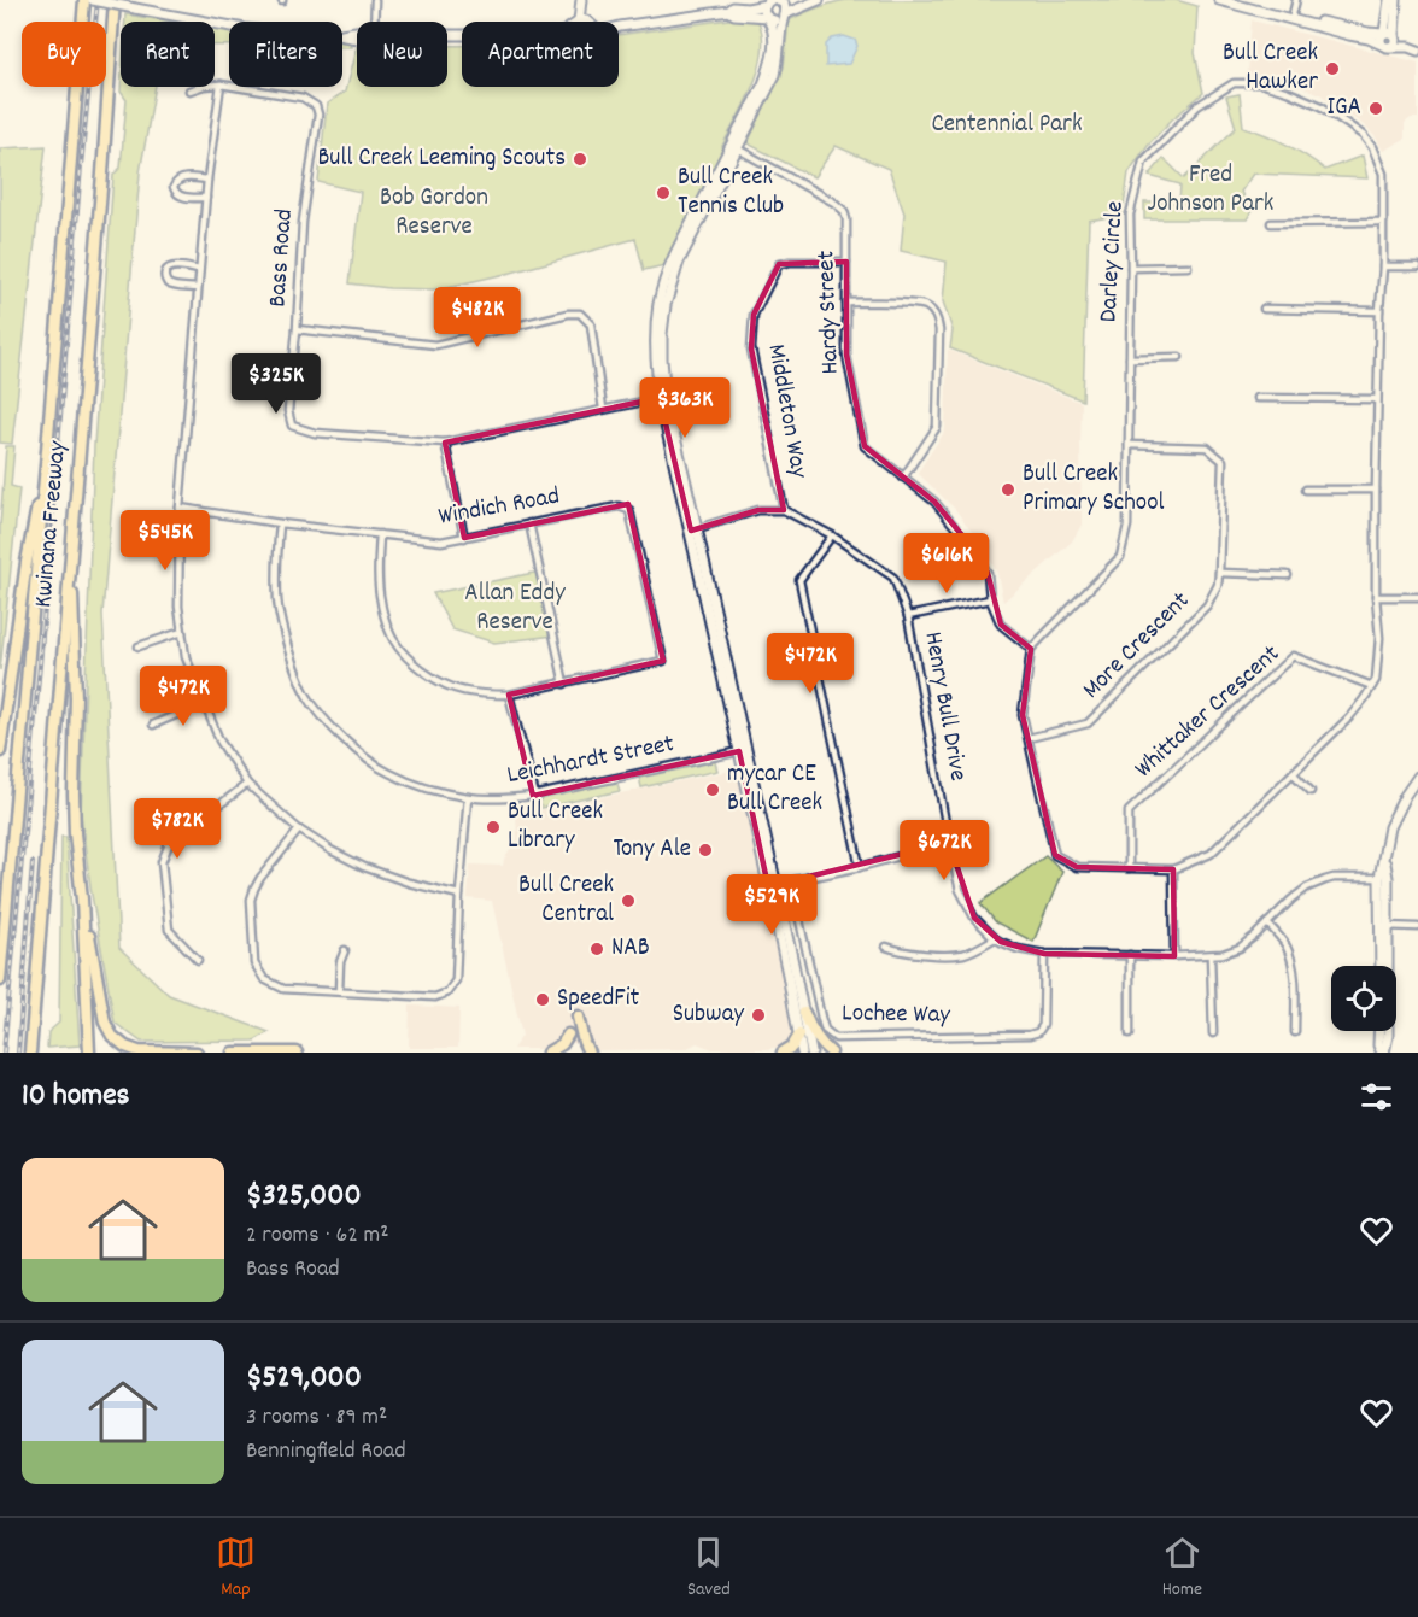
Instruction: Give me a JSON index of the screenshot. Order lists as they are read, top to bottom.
{
  "streets": {
    "highway": ["Kwinana Freeway"],
    "street": [
      "Bass Road",
      "Darley Circle",
      "Hardy Street",
      "Middleton Way",
      "Windich Road",
      "More Crescent",
      "Henry Bull Drive",
      "Whittaker Crescent",
      "Leichhardt Street",
      "Lochee Way"
    ]
  },
  "crossings": [
    ["Darley Circle", "Hardy Street"],
    ["Darley Circle", "More Crescent"],
    ["Darley Circle", "Whittaker Crescent"],
    ["Hardy Street", "Middleton Way"],
    ["Middleton Way", "Henry Bull Drive"],
    ["Windich Road", "Leichhardt Street"],
    ["Henry Bull Drive", "Lochee Way"]
  ],
  "parks": [
    "Centennial Park",
    "Fred Johnson Park",
    "Bob Gordon Reserve",
    "Allan Eddy Reserve"
  ],
  "places": [
    "Bull Creek Hawker",
    "IGA",
    "Bull Creek Leeming Scouts",
    "Bull Creek Tennis Club",
    "Bull Creek Primary School",
    "mycar CE Bull Creek",
    "Bull Creek Library",
    "Tony Ale",
    "Bull Creek Central",
    "NAB",
    "SpeedFit",
    "Subway"
  ],
  "page": {
    "chip": [
      "Buy",
      "Rent",
      "Filters",
      "New",
      "Apartment"
    ],
    "price": [
      "$482K",
      "$325K",
      "$363K",
      "$545K",
      "$616K",
      "$472K",
      "$472K",
      "$782K",
      "$672K",
      "$529K"
    ],
    "heading": "10 homes",
    "list": [
      {
        "name": "$325,000",
        "note": "2 rooms · 62 m² · Bass Road"
      },
      {
        "name": "$529,000",
        "note": "3 rooms · 89 m² · Benningfield Road"
      }
    ],
    "tabs": ["Map", "Saved", "Home"]
  }
}
